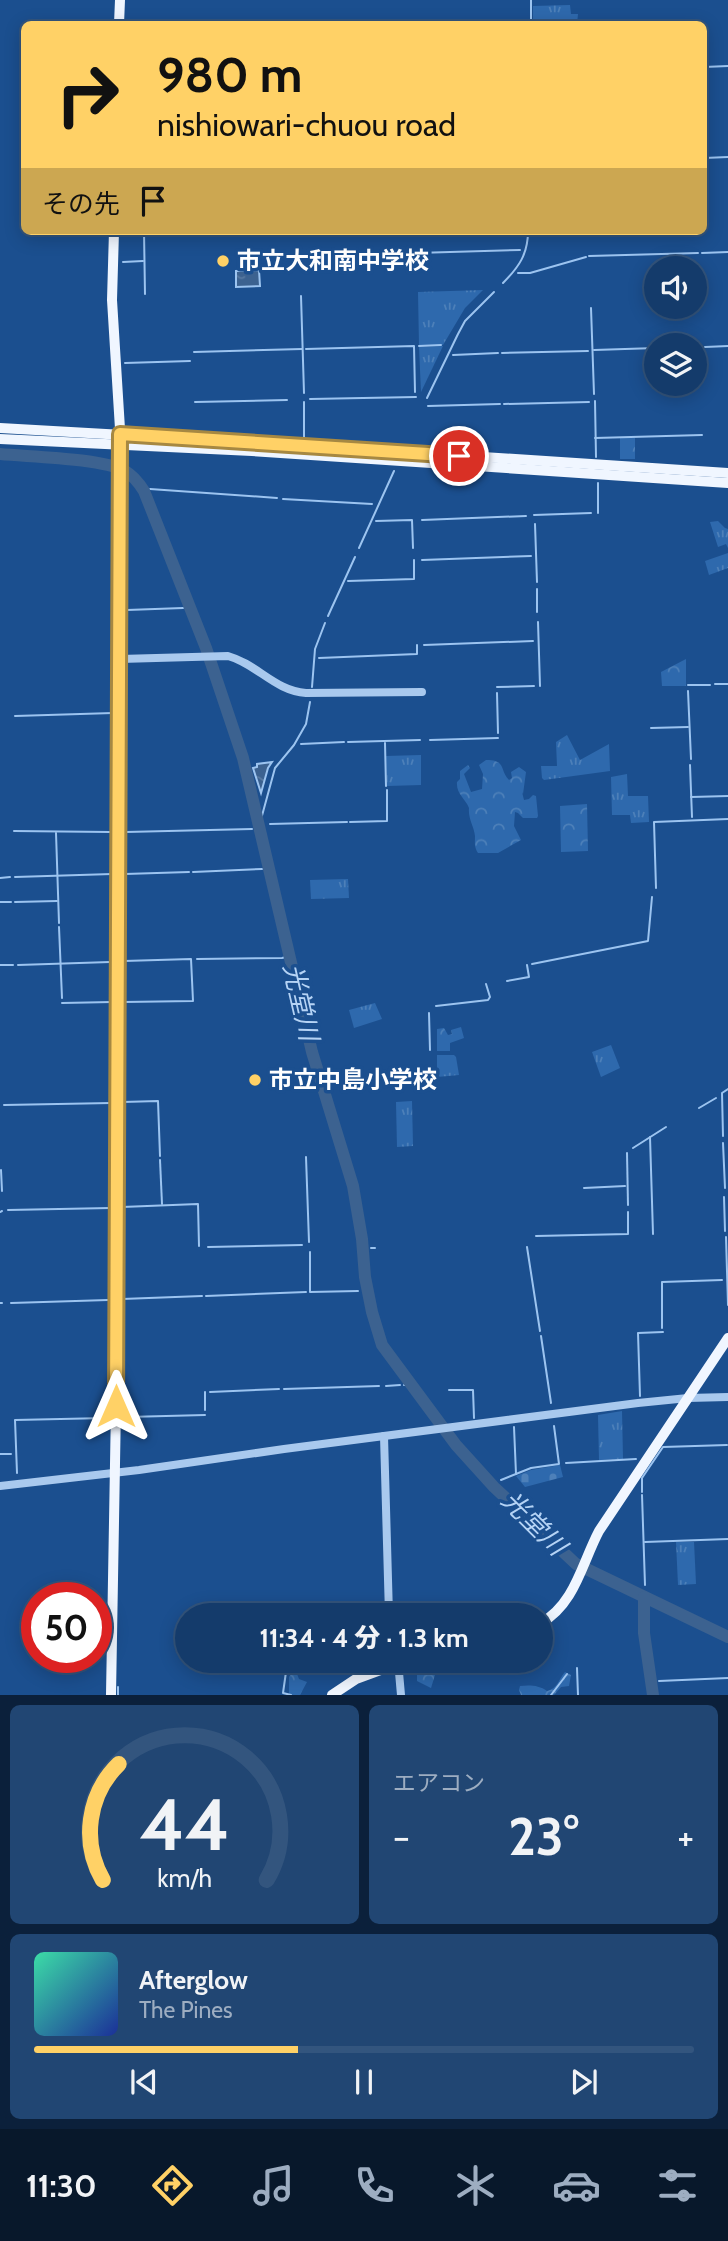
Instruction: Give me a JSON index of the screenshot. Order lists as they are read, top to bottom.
{
  "water": ["光堂川"],
  "places": ["市立大和南中学校", "市立中島小学校"],
  "page": {
    "turn": ["980 m", "nishiowari-chuou road"],
    "then": "その先",
    "limit": "50",
    "trip": "11:34 · 4 分 · 1.3 km",
    "tile": "エアコン",
    "heat": ["−", "23°", "+"],
    "song": ["Afterglow", "The Pines"],
    "tabs": "11:30",
    "gauge": ["44", "km/h"]
  }
}
